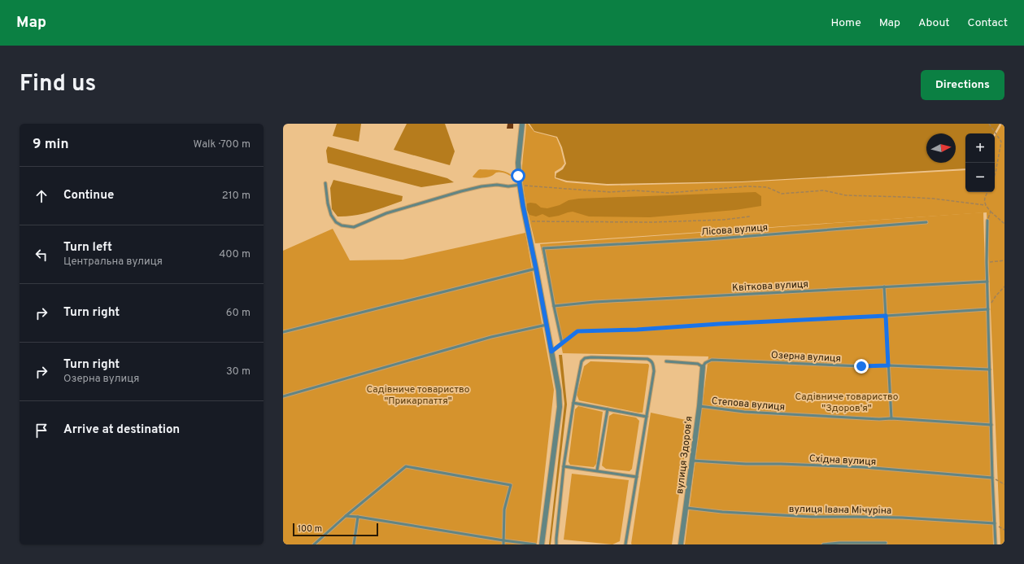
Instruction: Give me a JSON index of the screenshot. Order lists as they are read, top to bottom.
{
  "streets": {
    "street": ["вулиця Здоровʼя"],
    "lane": [
      "Лісова вулиця",
      "Квіткова вулиця",
      "Озерна вулиця",
      "Степова вулиця",
      "Східна вулиця",
      "вулиця Івана Мічуріна"
    ]
  },
  "crossings": [
    ["Лісова вулиця", "Квіткова вулиця"],
    ["Озерна вулиця", "вулиця Здоровʼя"],
    ["Степова вулиця", "вулиця Здоровʼя"],
    ["вулиця Здоровʼя", "Східна вулиця"],
    ["вулиця Здоровʼя", "вулиця Івана Мічуріна"]
  ],
  "parks": ["Садівниче товариство \"Прикарпаття\"", "Садівниче товариство \"Здоров'я\""],
  "scale_bar": "100 m",
  "north": "right",
  "page": {
    "header": "Map",
    "nav": [
      "Home",
      "Map",
      "About",
      "Contact"
    ],
    "title": "Find us",
    "buttons": "Directions",
    "heading": ["9 min", "Walk · 700 m"],
    "map_buttons": ["+", "−"],
    "list": [
      ["Continue", "210 m"],
      ["Turn left", "Центральна вулиця", "400 m"],
      ["Turn right", "60 m"],
      ["Turn right", "Озерна вулиця", "30 m"],
      "Arrive at destination"
    ],
    "scale": "100 m"
  }
}
